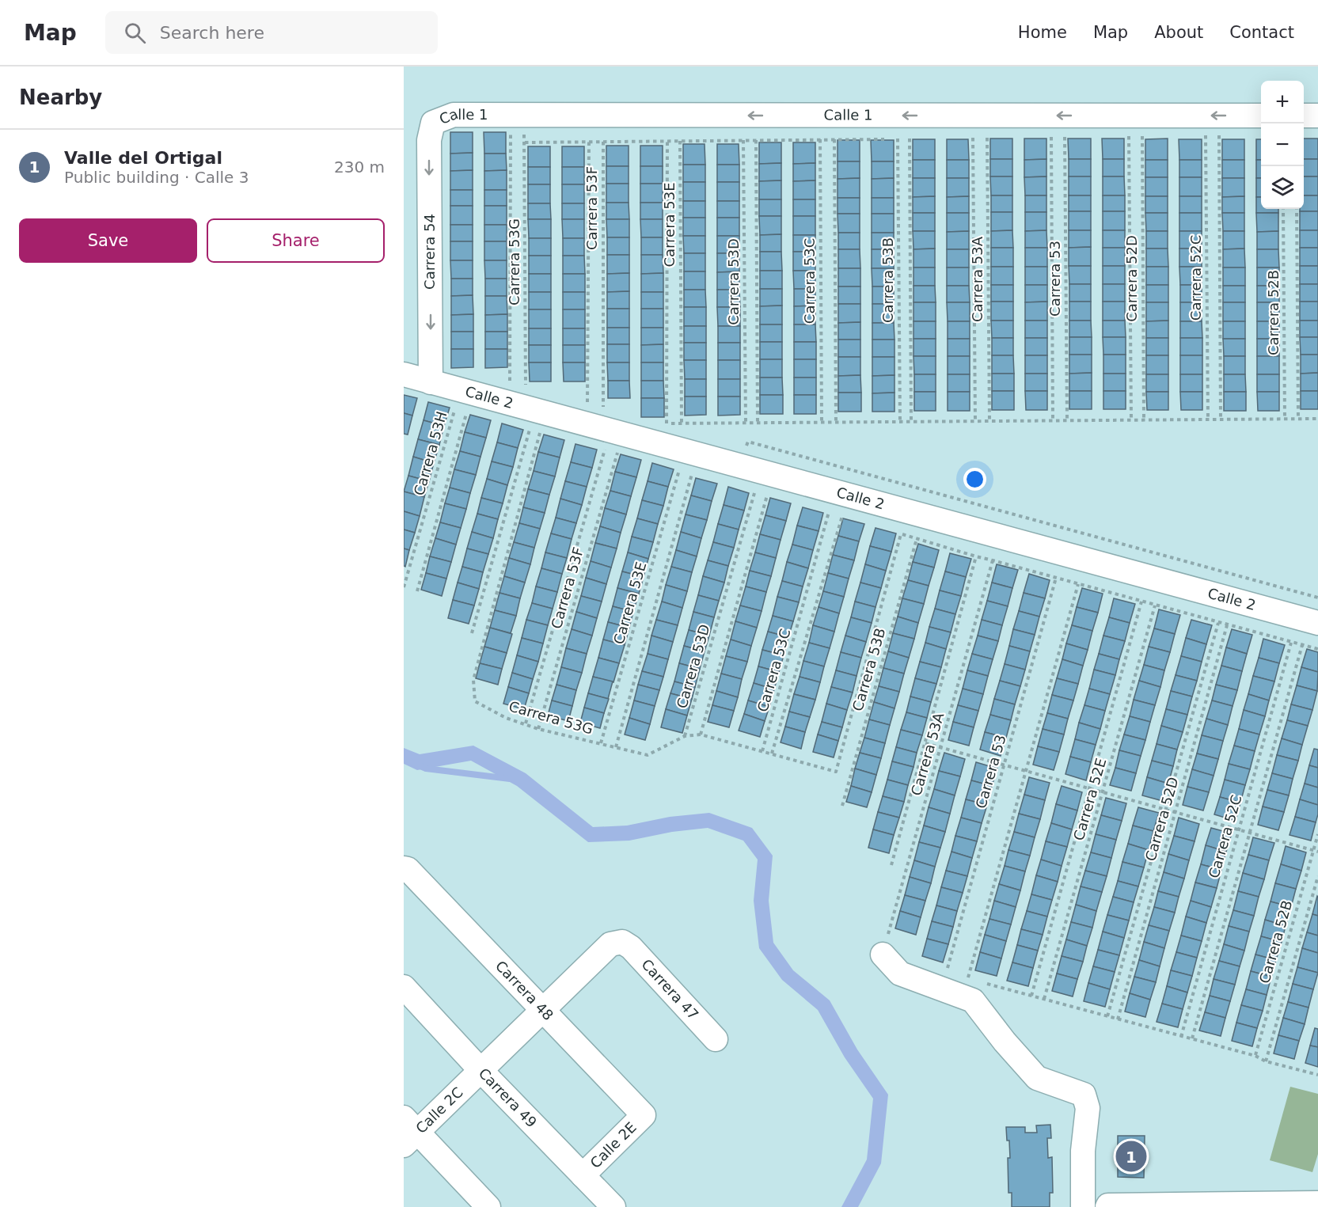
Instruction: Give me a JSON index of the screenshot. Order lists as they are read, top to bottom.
{
  "streets": {
    "street": [
      "Calle 1",
      "Carrera 54",
      "Calle 2",
      "Carrera 47",
      "Carrera 48",
      "Carrera 49",
      "Calle 2C",
      "Calle 2E"
    ],
    "path": [
      "Carrera 53F",
      "Carrera 53E",
      "Carrera 53G",
      "Carrera 52C",
      "Carrera 53",
      "Carrera 52D",
      "Carrera 53A",
      "Carrera 53B",
      "Carrera 53C",
      "Carrera 53D",
      "Carrera 52B",
      "Carrera 53H",
      "Carrera 52E"
    ]
  },
  "crossings": [
    ["Calle 1", "Carrera 54"],
    ["Carrera 53F", "Carrera 53G"],
    ["Carrera 53E", "Carrera 53G"],
    ["Carrera 54", "Calle 2"],
    ["Carrera 53G", "Carrera 53B"],
    ["Carrera 53G", "Carrera 53C"],
    ["Carrera 53G", "Carrera 53D"],
    ["Carrera 47", "Calle 2C"],
    ["Carrera 48", "Calle 2C"],
    ["Carrera 48", "Calle 2E"],
    ["Carrera 49", "Calle 2C"],
    ["Carrera 49", "Calle 2E"]
  ],
  "one_way": ["Calle 1", "Carrera 54"],
  "page": {
    "header": "Map",
    "search": "Search here",
    "nav": [
      "Home",
      "Map",
      "About",
      "Contact"
    ],
    "heading": "Nearby",
    "map_buttons": ["+", "−"],
    "list": [
      {
        "mark": "1",
        "name": "Valle del Ortigal",
        "note": "Public building · Calle 3",
        "value": "230 m"
      }
    ],
    "buttons": ["Save", "Share"],
    "pins": "1"
  }
}
